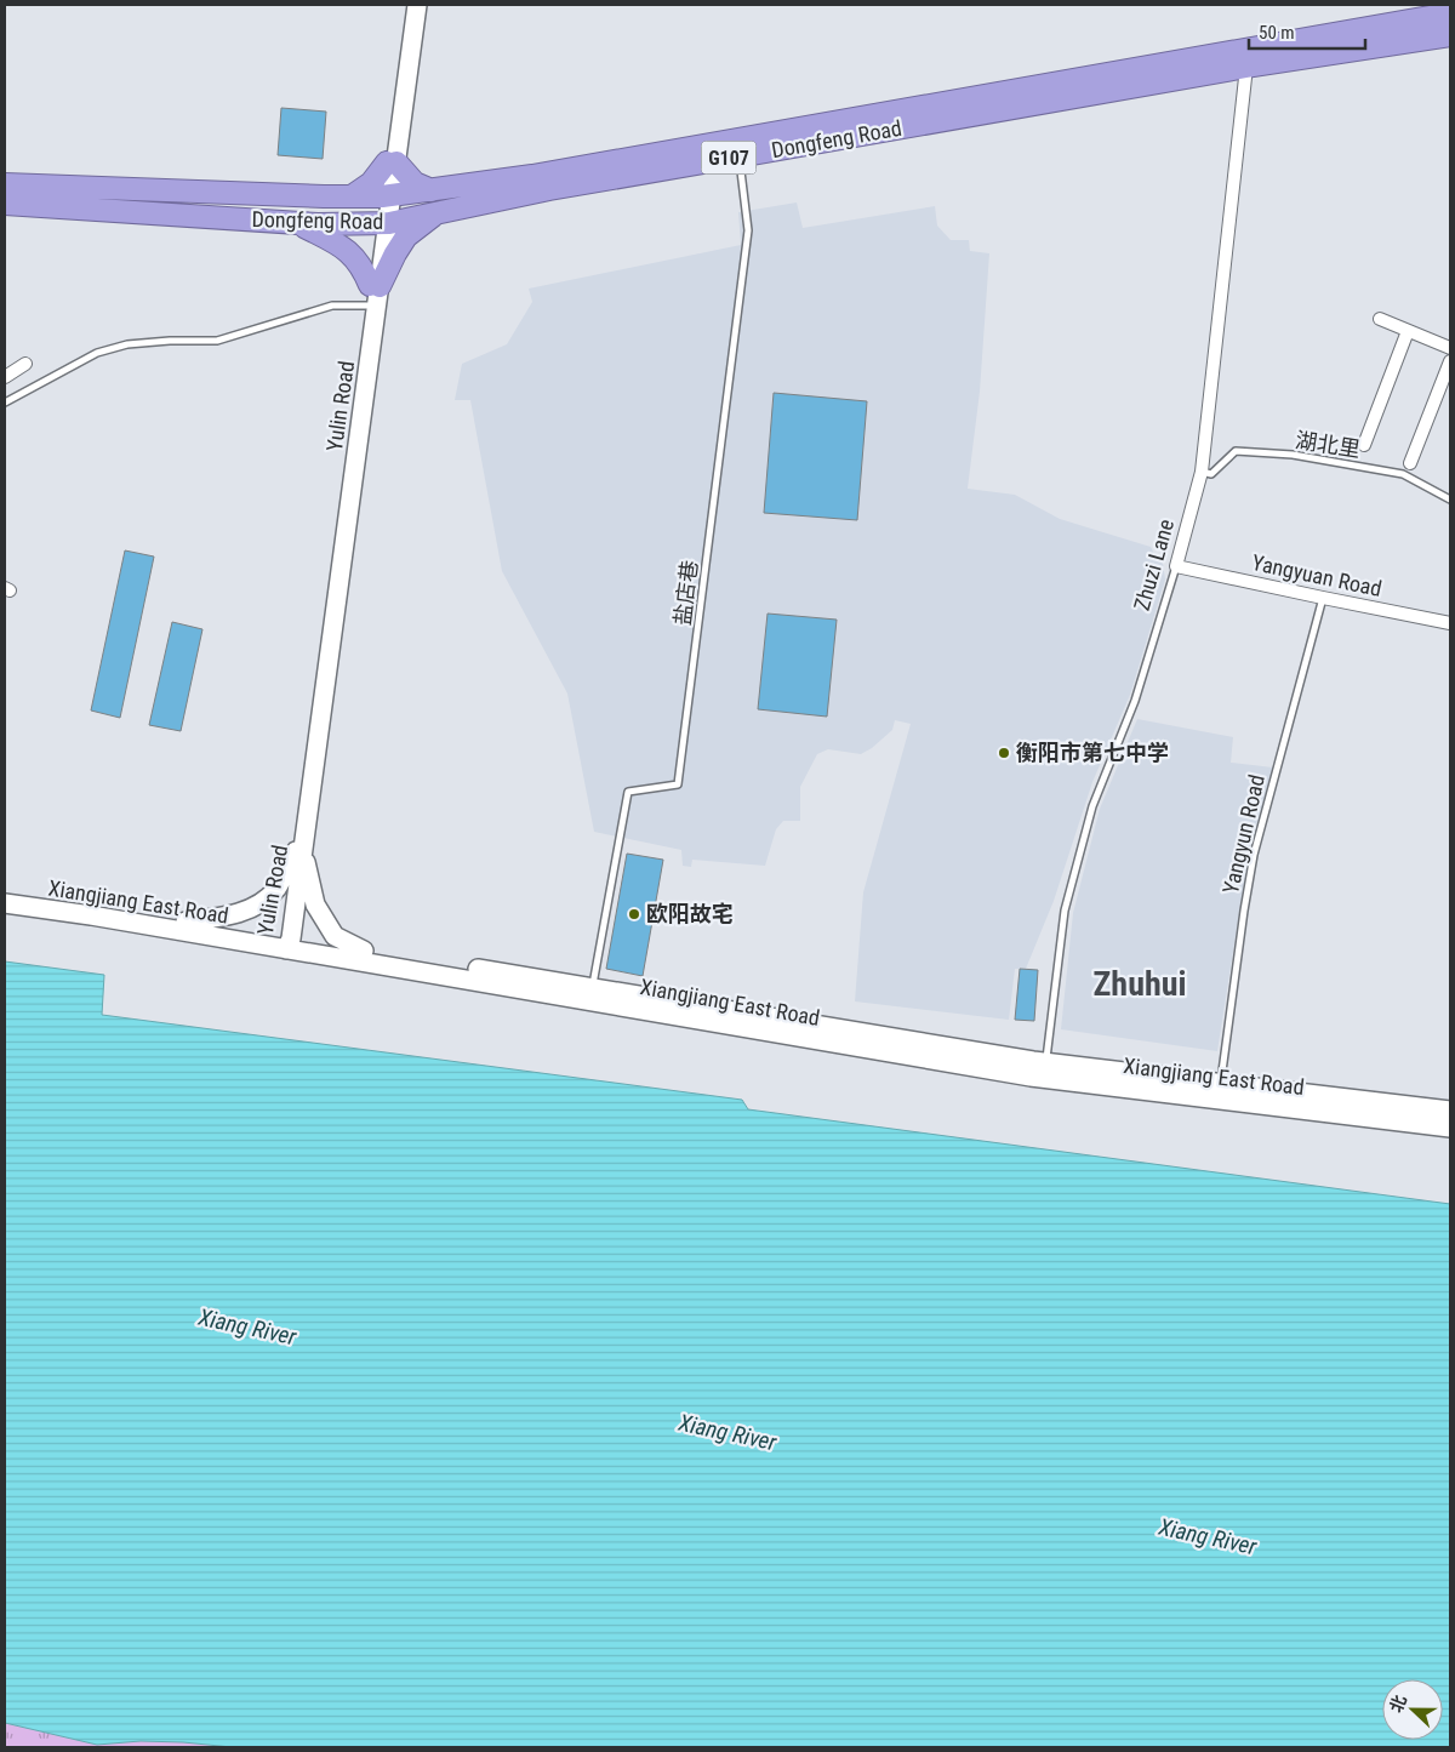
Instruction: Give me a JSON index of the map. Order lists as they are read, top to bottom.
{
  "streets": {
    "highway": ["Dongfeng Road", "G107"],
    "main road": ["Yulin Road", "Xiangjiang East Road"],
    "street": ["Zhuzi Lane", "Yangyuan Road"],
    "lane": ["湖北里", "盐店巷", "Yangyun Road"]
  },
  "crossings": [
    ["Dongfeng Road", "Yulin Road"],
    ["Dongfeng Road", "Zhuzi Lane"],
    ["Dongfeng Road", "盐店巷"],
    ["Yulin Road", "Xiangjiang East Road"],
    ["湖北里", "Zhuzi Lane"],
    ["Zhuzi Lane", "Yangyuan Road"],
    ["Zhuzi Lane", "Xiangjiang East Road"],
    ["Yangyuan Road", "Yangyun Road"],
    ["盐店巷", "Xiangjiang East Road"],
    ["Yangyun Road", "Xiangjiang East Road"]
  ],
  "districts": ["Zhuhui"],
  "water": ["Xiang River"],
  "places": ["衡阳市第七中学", "欧阳故宅"],
  "scale_bar": "50 m",
  "north": "left"
}
